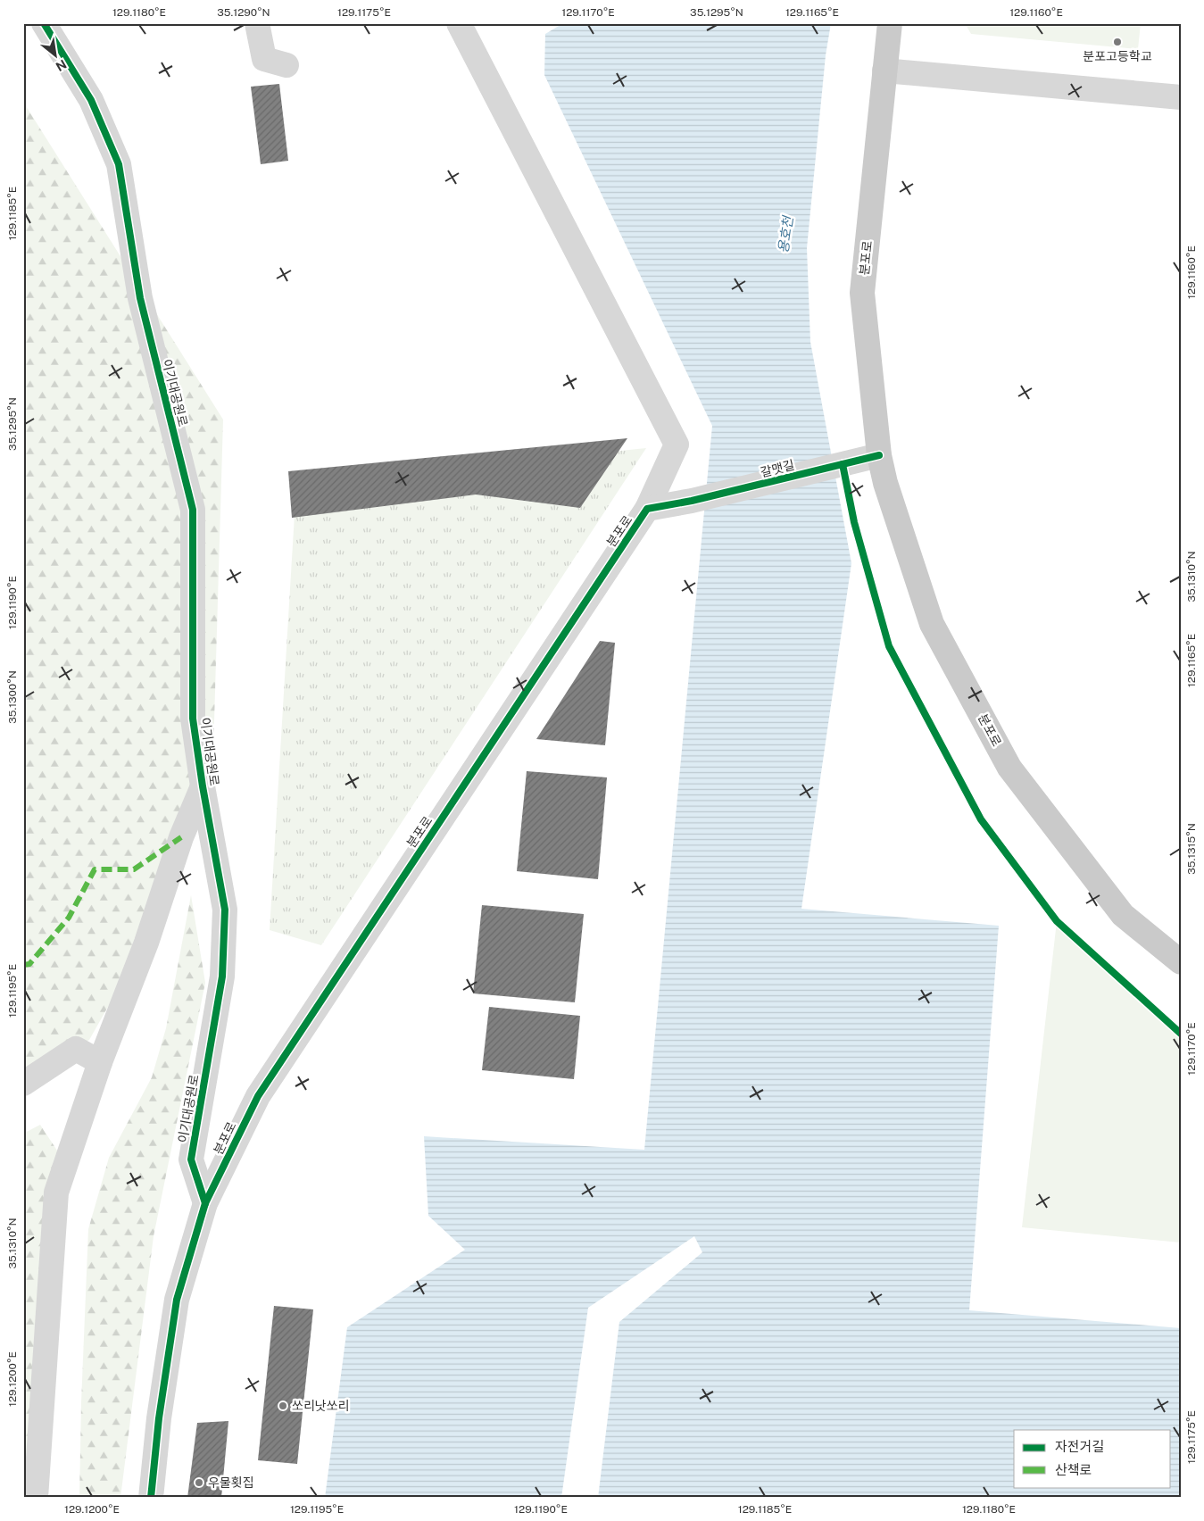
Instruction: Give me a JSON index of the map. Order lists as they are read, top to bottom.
{
  "streets": {
    "main road": ["분포로"],
    "street": ["이기대공원로", "갈맷길"]
  },
  "crossings": [
    ["분포로", "이기대공원로"],
    ["분포로", "갈맷길"]
  ],
  "water": ["용호천"],
  "places": ["분포고등학교", "쏘리낫쏘리", "우물횟집"],
  "legend": ["자전거길", "산책로"],
  "north": "bottom right",
  "coordinates": [
    "129.1180°E",
    "35.1290°N",
    "129.1175°E",
    "129.1170°E",
    "35.1295°N",
    "129.1165°E",
    "129.1160°E",
    "129.1185°E",
    "35.1310°N",
    "129.1190°E",
    "35.1300°N",
    "35.1315°N",
    "129.1195°E",
    "129.1200°E"
  ]
}
